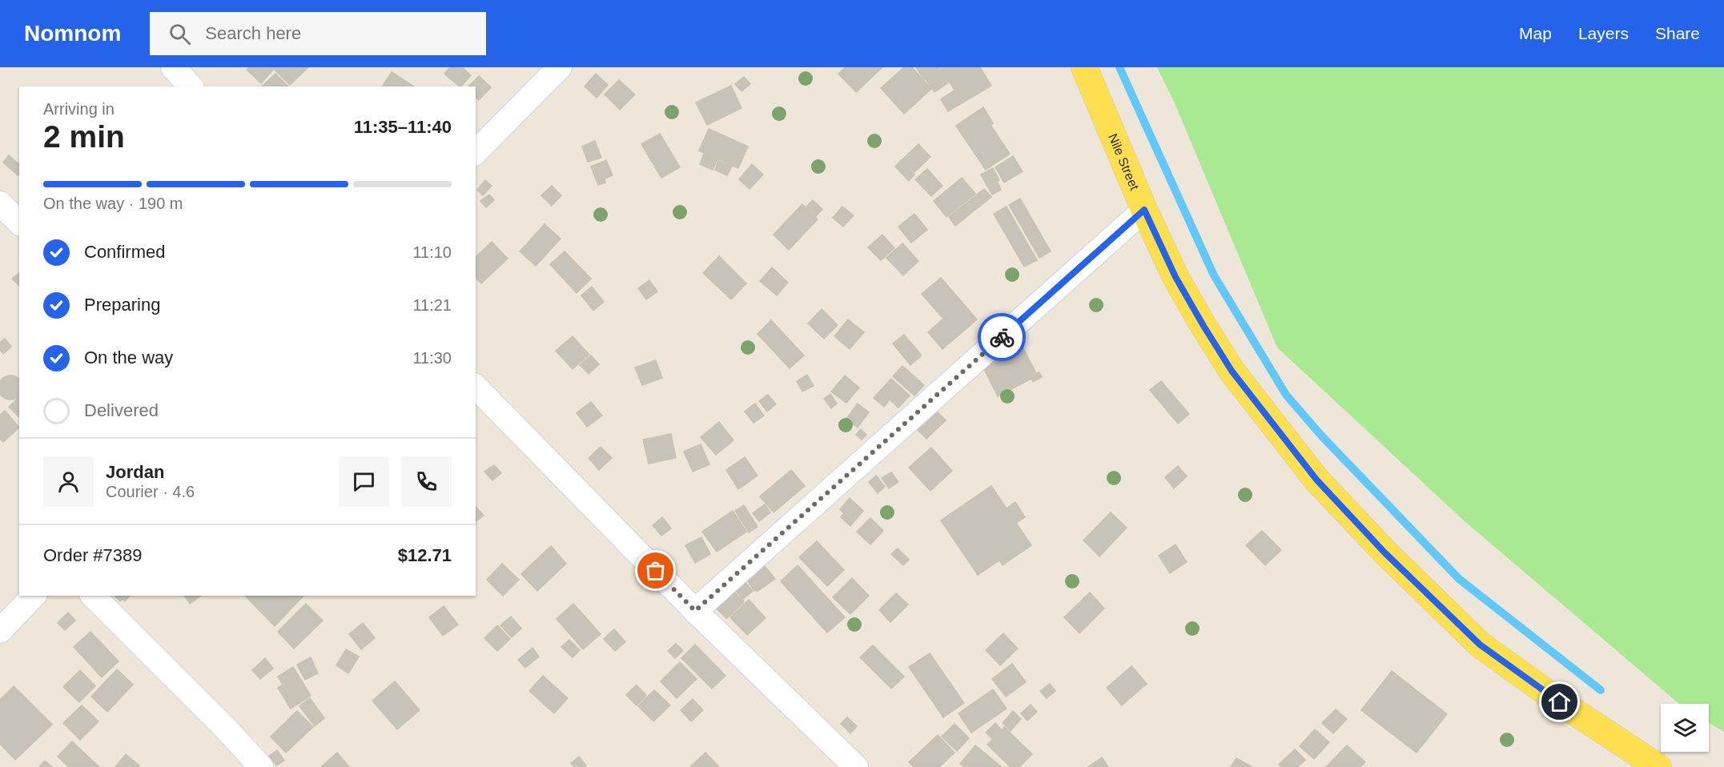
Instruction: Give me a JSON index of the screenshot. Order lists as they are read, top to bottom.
{
  "streets": {
    "main road": ["Nile Street"]
  },
  "page": {
    "header": "Nomnom",
    "search": "Search here",
    "nav": ["Map", "Layers", "Share"],
    "heading": ["2 min", "Arriving in", "11:35–11:40"],
    "panel": [
      "Jordan",
      "Courier · 4.6",
      "Order #7389",
      "$12.71"
    ],
    "bar": "On the way · 190 m",
    "list": [
      ["Confirmed", "11:10"],
      ["Preparing", "11:21"],
      ["On the way", "11:30"],
      "Delivered"
    ]
  }
}
